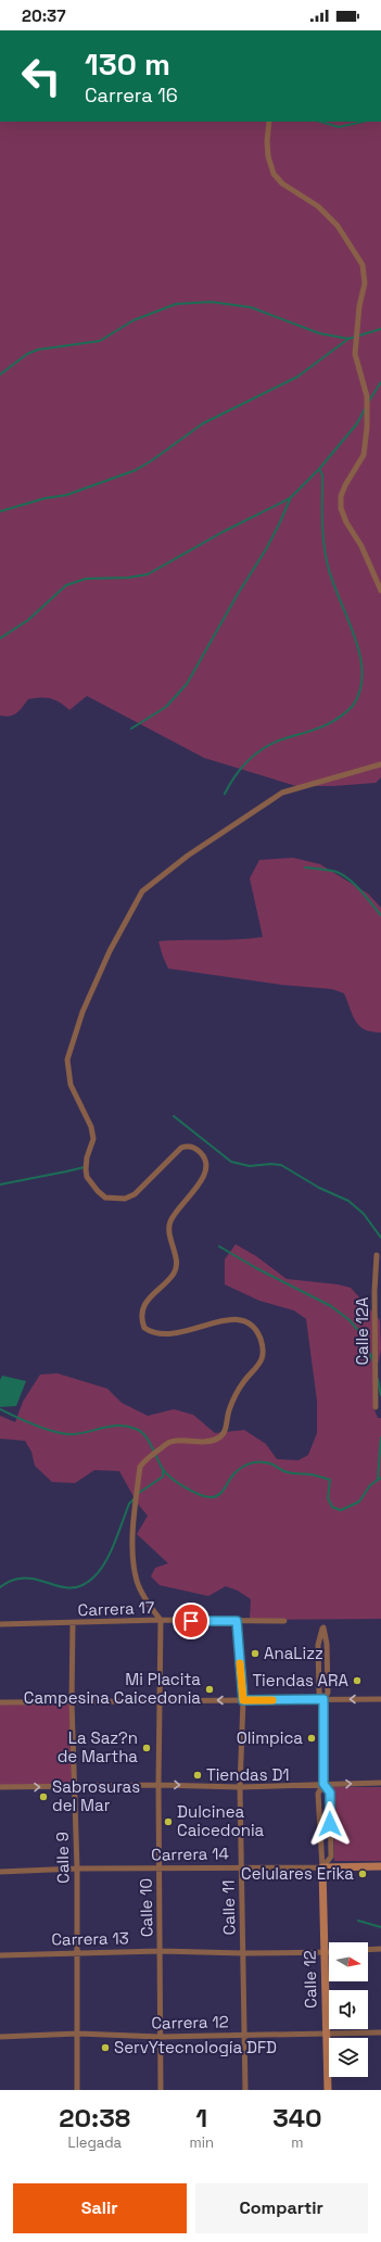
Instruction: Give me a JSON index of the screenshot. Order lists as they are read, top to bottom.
{
  "streets": {
    "main road": ["Carrera 14", "Calle 12"],
    "street": [
      "Calle 12A",
      "Carrera 17",
      "Calle 9",
      "Calle 10",
      "Calle 11",
      "Carrera 13",
      "Carrera 12"
    ]
  },
  "crossings": [
    ["Carrera 17", "Calle 9"],
    ["Carrera 17", "Calle 10"],
    ["Carrera 17", "Calle 11"],
    ["Carrera 14", "Calle 9"],
    ["Carrera 14", "Calle 10"],
    ["Carrera 14", "Calle 11"],
    ["Carrera 14", "Calle 12"],
    ["Calle 9", "Carrera 13"],
    ["Calle 9", "Carrera 12"],
    ["Calle 10", "Carrera 13"],
    ["Calle 10", "Carrera 12"],
    ["Calle 11", "Carrera 13"],
    ["Calle 11", "Carrera 12"],
    ["Carrera 13", "Calle 12"],
    ["Calle 12", "Carrera 12"]
  ],
  "places": [
    "AnaLizz",
    "Tiendas ARA",
    "Mi Placita Campesina Caicedonia",
    "Olimpica",
    "La Saz?n de Martha",
    "Tiendas D1",
    "Sabrosuras del Mar",
    "Dulcinea Caicedonia",
    "Celulares Erika",
    "ServYtecnología DFD"
  ],
  "north": "right",
  "page": {
    "status": "20:37",
    "turn": ["130 m", "Carrera 16"],
    "eta": [
      "20:38",
      "Llegada",
      "1",
      "min",
      "340",
      "m"
    ],
    "buttons": ["Salir", "Compartir"]
  }
}
